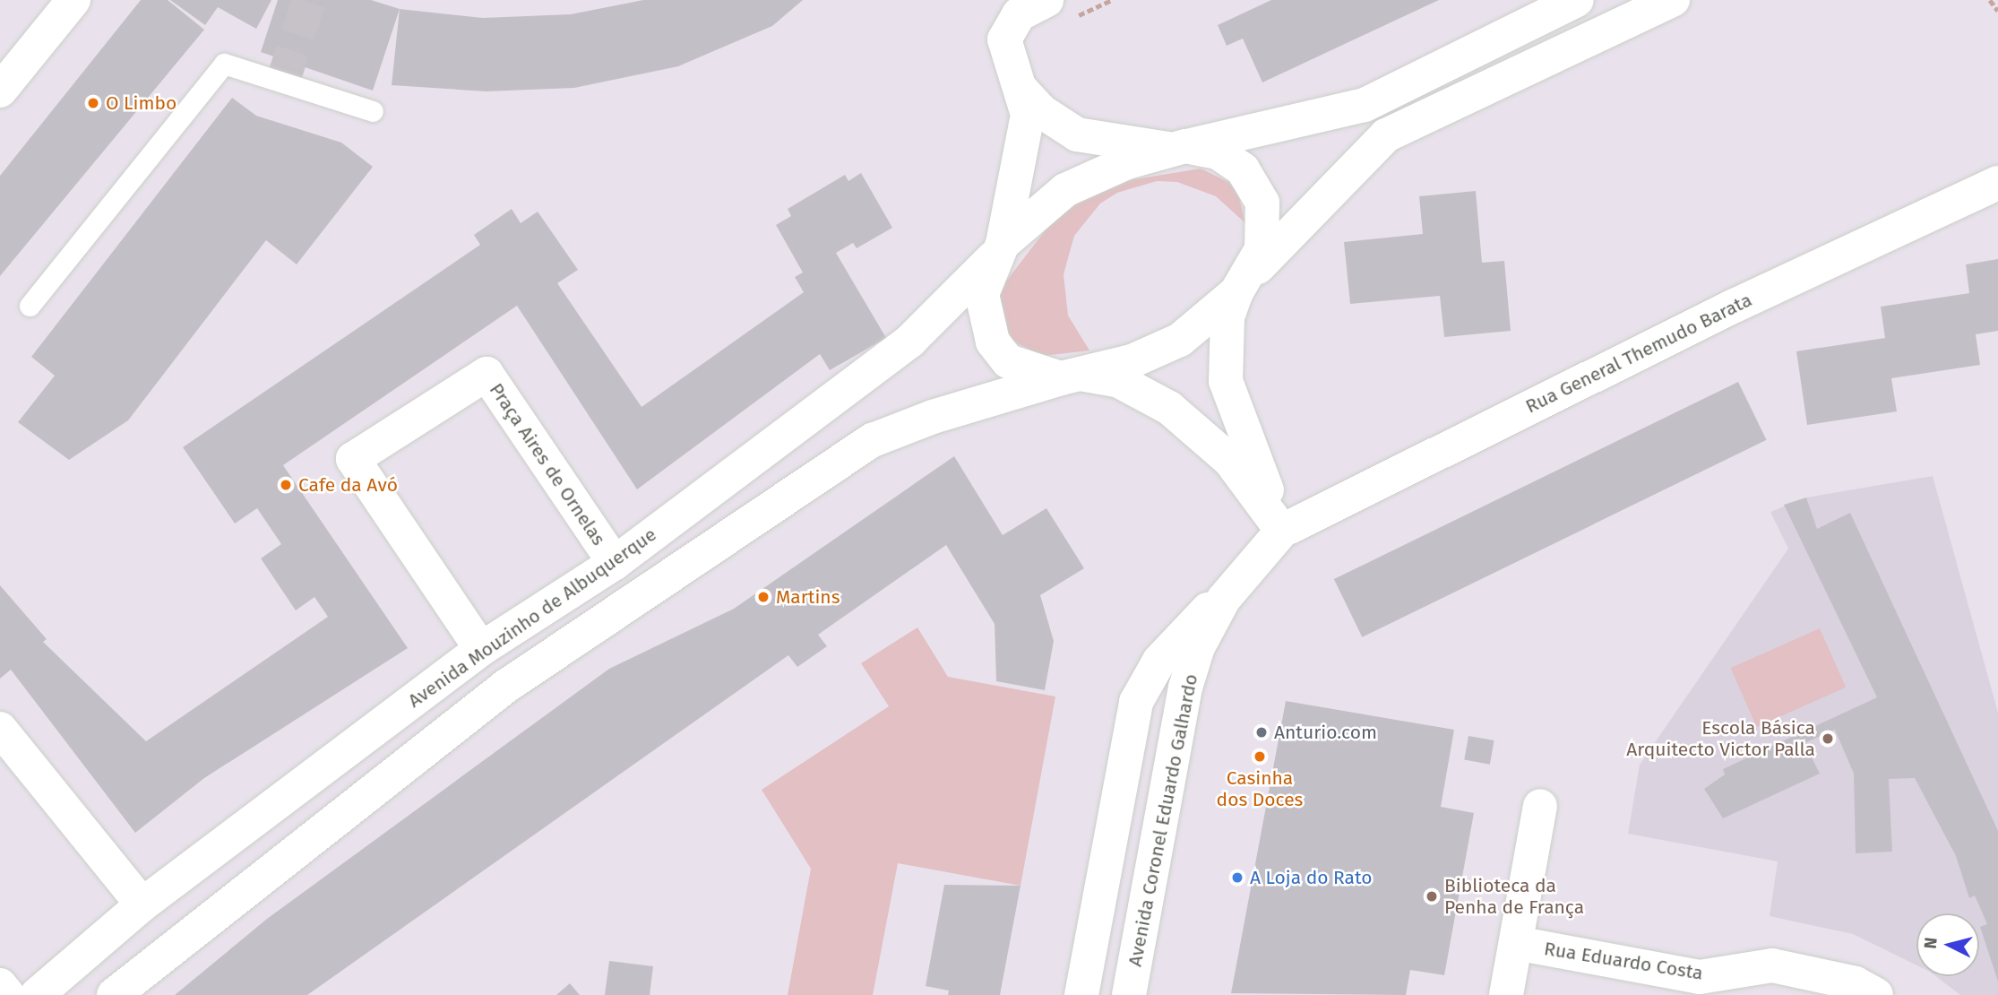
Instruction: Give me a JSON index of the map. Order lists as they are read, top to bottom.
{
  "streets": {
    "street": [
      "Rua General Themudo Barata",
      "Praça Aires de Ornelas",
      "Avenida Mouzinho de Albuquerque",
      "Avenida Coronel Eduardo Galhardo",
      "Rua Eduardo Costa"
    ]
  },
  "crossings": [
    ["Rua General Themudo Barata", "Avenida Coronel Eduardo Galhardo"],
    ["Praça Aires de Ornelas", "Avenida Mouzinho de Albuquerque"]
  ],
  "places": [
    "O Limbo",
    "Cafe da Avó",
    "Martins",
    "Anturio.com",
    "Escola Básica Arquitecto Victor Palla",
    "Casinha dos Doces",
    "A Loja do Rato",
    "Biblioteca da Penha de França"
  ],
  "north": "left"
}
